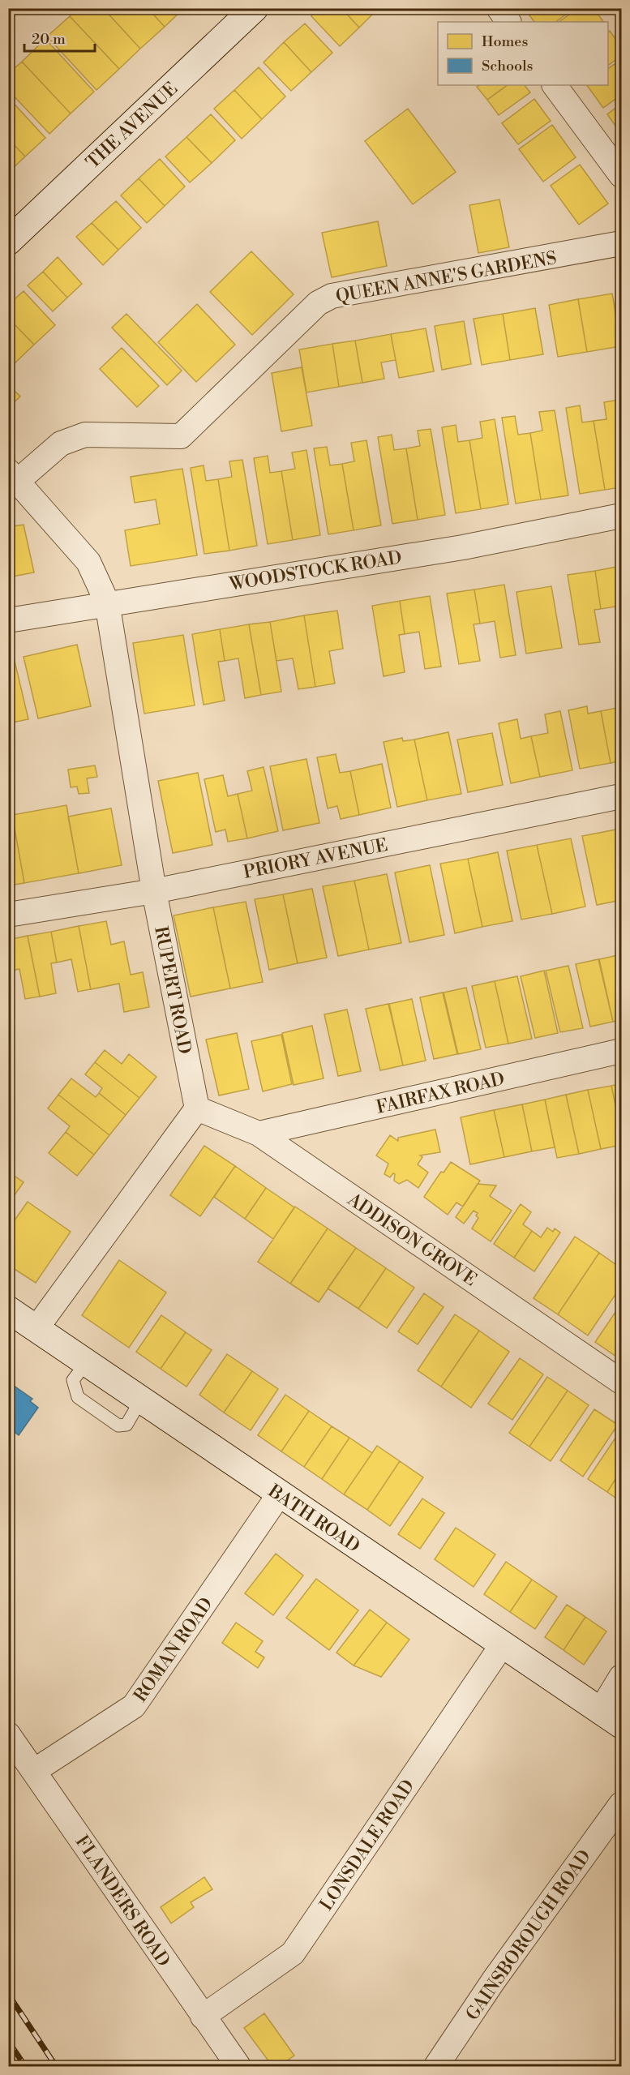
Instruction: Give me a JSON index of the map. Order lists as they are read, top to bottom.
{
  "streets": {
    "main road": ["THE AVENUE", "BATH ROAD"],
    "street": [
      "QUEEN ANNE'S GARDENS",
      "WOODSTOCK ROAD",
      "PRIORY AVENUE",
      "RUPERT ROAD",
      "FAIRFAX ROAD",
      "ADDISON GROVE",
      "ROMAN ROAD",
      "LONSDALE ROAD",
      "FLANDERS ROAD",
      "GAINSBOROUGH ROAD"
    ]
  },
  "crossings": [
    ["QUEEN ANNE'S GARDENS", "RUPERT ROAD"],
    ["WOODSTOCK ROAD", "RUPERT ROAD"],
    ["PRIORY AVENUE", "RUPERT ROAD"],
    ["RUPERT ROAD", "ADDISON GROVE"],
    ["FAIRFAX ROAD", "ADDISON GROVE"],
    ["BATH ROAD", "ROMAN ROAD"],
    ["BATH ROAD", "LONSDALE ROAD"],
    ["ROMAN ROAD", "FLANDERS ROAD"],
    ["LONSDALE ROAD", "FLANDERS ROAD"]
  ],
  "legend": ["Homes", "Schools"],
  "scale_bar": "20 m"
}
